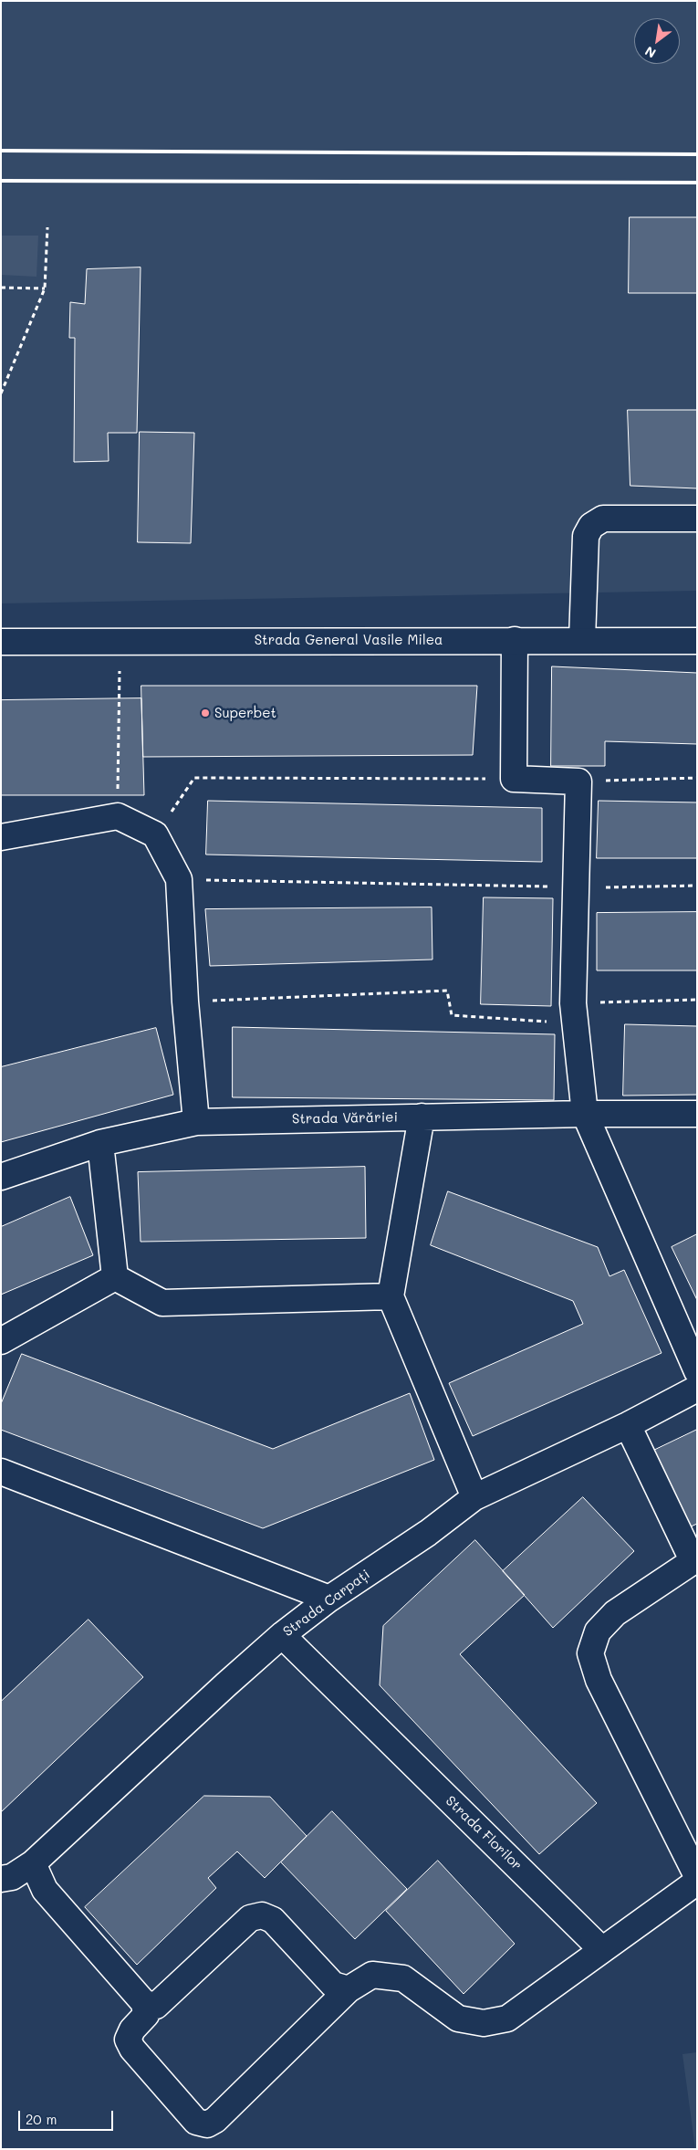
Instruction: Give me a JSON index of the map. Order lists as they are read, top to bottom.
{
  "streets": {
    "street": [
      "Strada General Vasile Milea",
      "Strada Vărăriei",
      "Strada Carpați",
      "Strada Florilor"
    ]
  },
  "crossings": [
    ["Strada Carpați", "Strada Florilor"]
  ],
  "places": ["Superbet"],
  "scale_bar": "20 m",
  "north": "bottom left"
}
